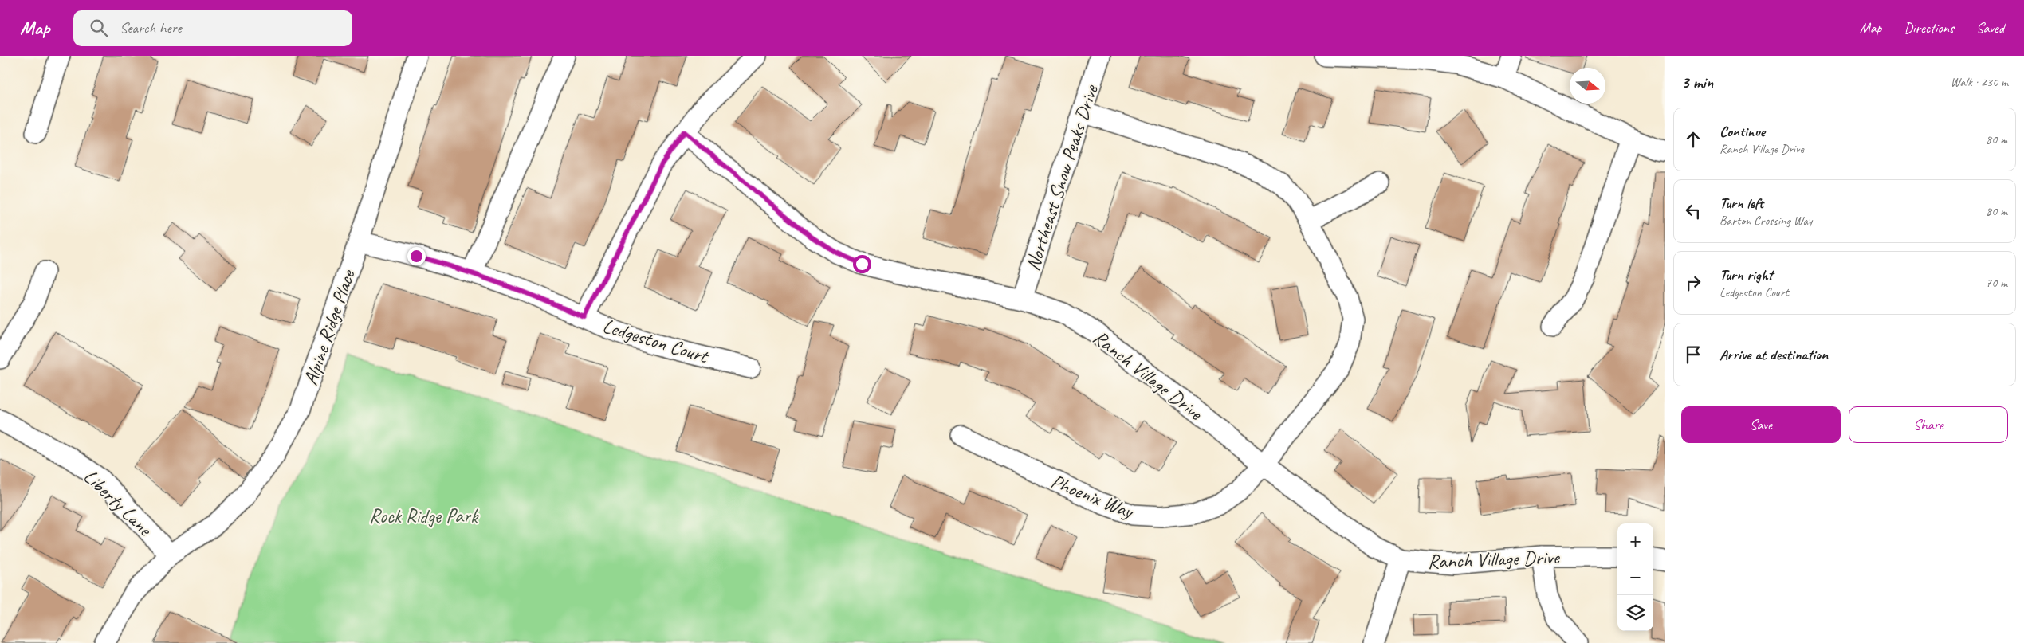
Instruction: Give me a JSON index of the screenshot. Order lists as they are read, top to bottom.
{
  "streets": {
    "street": [
      "Northeast Snow Peaks Drive",
      "Alpine Ridge Place",
      "Ledgeston Court",
      "Ranch Village Drive",
      "Phoenix Way",
      "Liberty Lane"
    ]
  },
  "crossings": [
    ["Northeast Snow Peaks Drive", "Ranch Village Drive"],
    ["Northeast Snow Peaks Drive", "Phoenix Way"],
    ["Alpine Ridge Place", "Ledgeston Court"],
    ["Alpine Ridge Place", "Liberty Lane"],
    ["Ranch Village Drive", "Phoenix Way"]
  ],
  "parks": ["Rock Ridge Park"],
  "north": "right",
  "page": {
    "header": "Map",
    "search": "Search here",
    "nav": ["Map", "Directions", "Saved"],
    "heading": ["3 min", "Walk · 230 m"],
    "list": [
      ["Continue", "Ranch Village Drive", "80 m"],
      ["Turn left", "Barton Crossing Way", "80 m"],
      ["Turn right", "Ledgeston Court", "70 m"],
      "Arrive at destination"
    ],
    "buttons": ["Save", "Share"],
    "map_buttons": ["+", "−"]
  }
}
